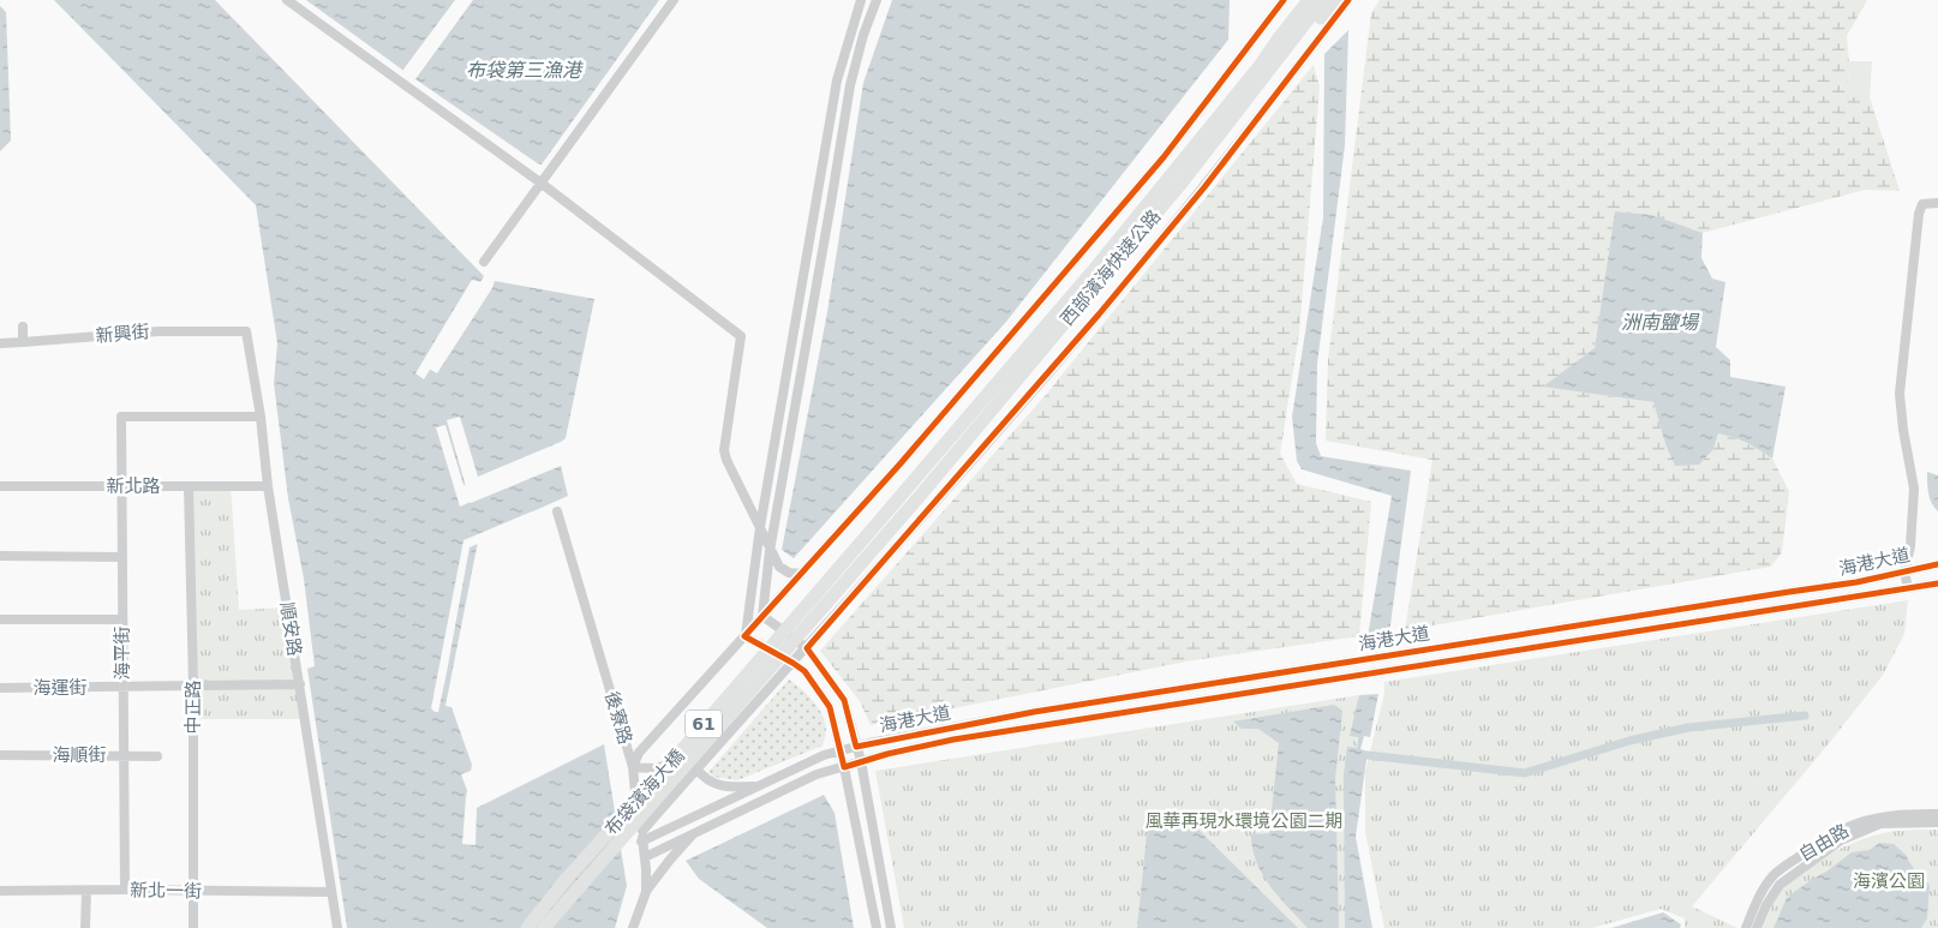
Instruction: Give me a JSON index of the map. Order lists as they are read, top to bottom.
{
  "streets": {
    "highway": ["西部濱海快速公路", "61", "布袋濱海大橋"],
    "street": [
      "新興街",
      "新北路",
      "海港大道",
      "順安路",
      "海平街",
      "海運街",
      "中正路",
      "後寮路",
      "海順街",
      "自由路",
      "新北一街"
    ]
  },
  "crossings": [
    ["西部濱海快速公路", "布袋濱海大橋"],
    ["新興街", "順安路"],
    ["新北路", "順安路"],
    ["新北路", "海平街"],
    ["新北路", "中正路"],
    ["海港大道", "後寮路"],
    ["順安路", "海平街"],
    ["順安路", "海運街"],
    ["順安路", "新北一街"],
    ["海平街", "海運街"],
    ["海平街", "海順街"],
    ["海平街", "新北一街"],
    ["海運街", "中正路"],
    ["中正路", "新北一街"]
  ],
  "water": ["布袋第三漁港", "洲南鹽場"],
  "parks": ["風華再現水環境公園二期", "海濱公園"]
}
